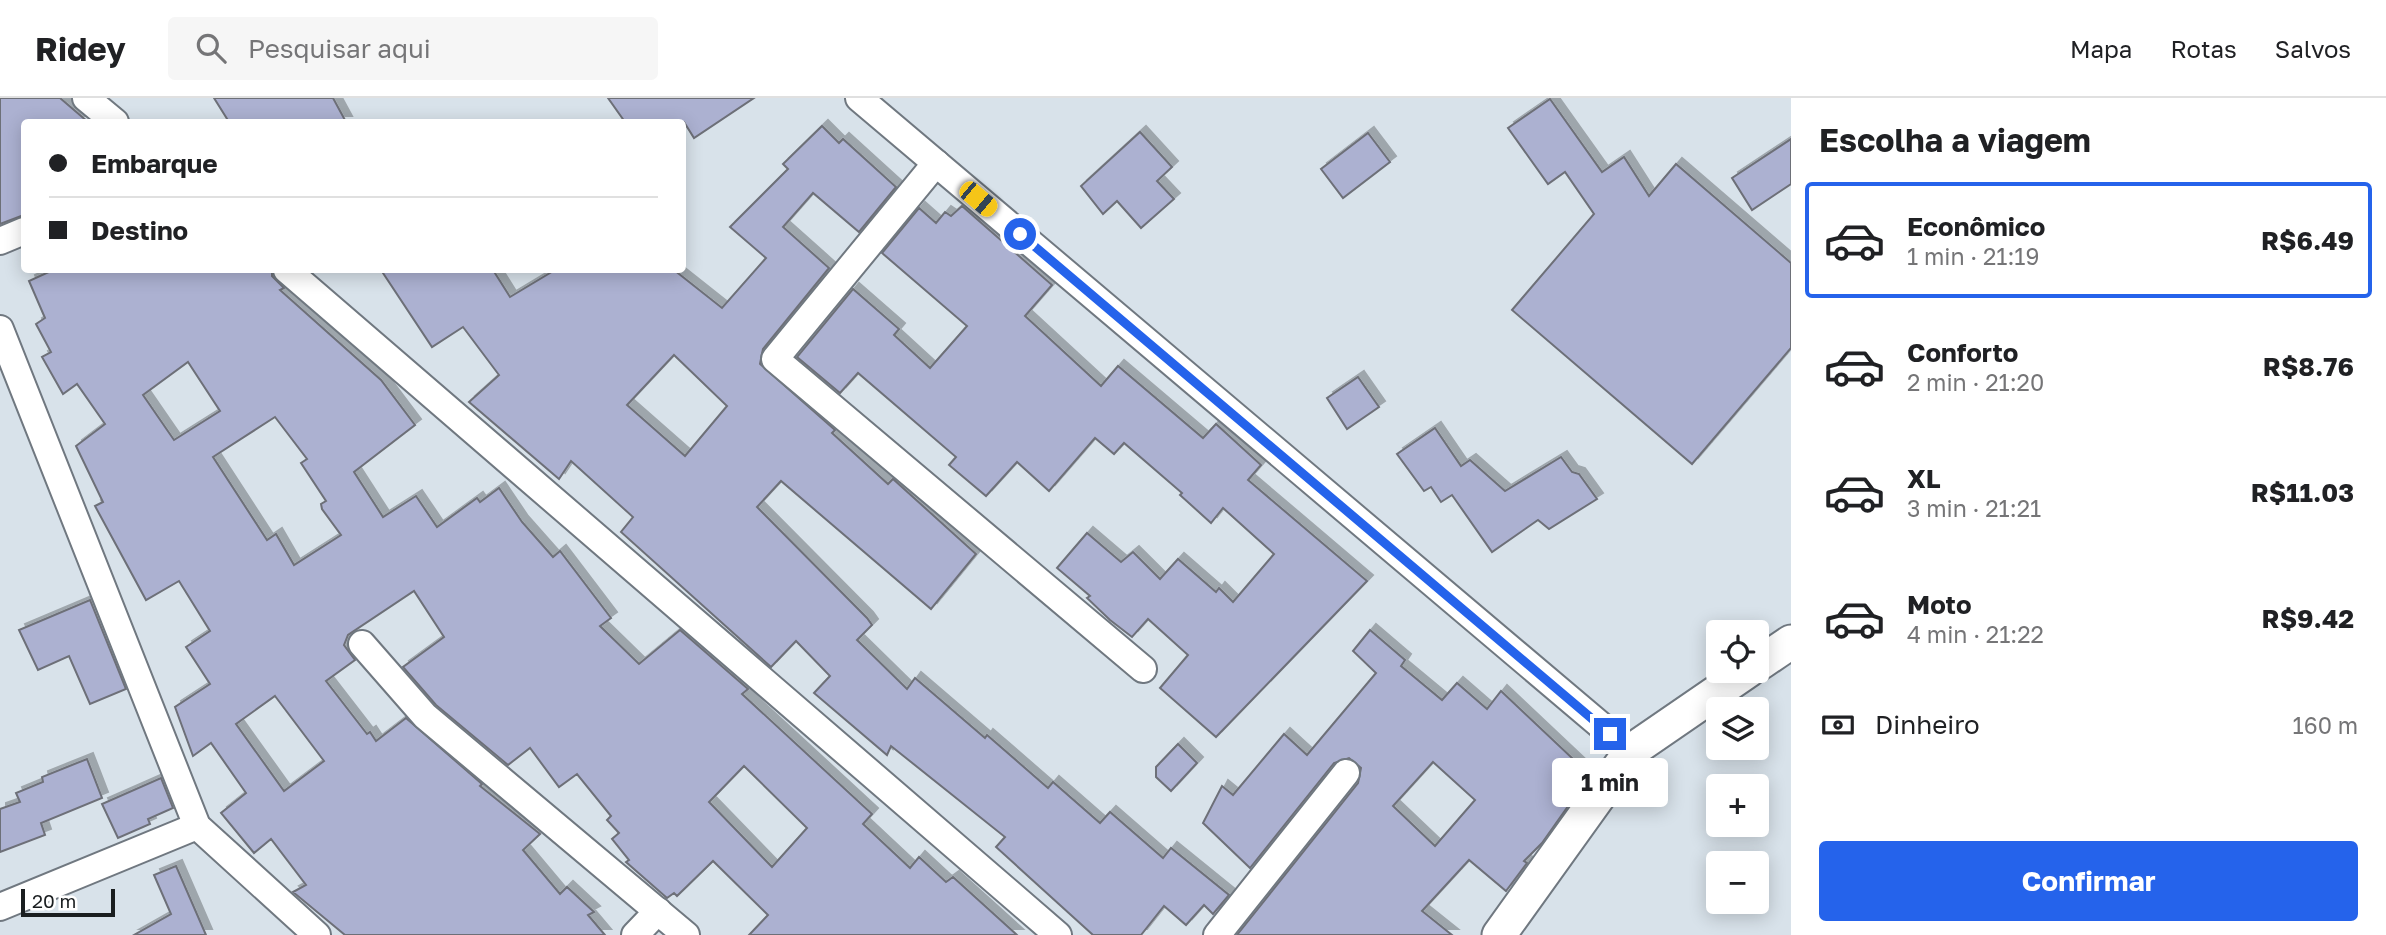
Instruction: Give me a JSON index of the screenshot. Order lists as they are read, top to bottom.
{
  "scale_bar": "20 m",
  "page": {
    "header": "Ridey",
    "search": "Pesquisar aqui",
    "nav": ["Mapa", "Rotas", "Salvos"],
    "heading": "Escolha a viagem",
    "banner": ["Embarque", "Destino"],
    "list": [
      {
        "name": "Econômico",
        "note": "1 min · 21:19",
        "value": "R$6.49"
      },
      {
        "name": "Conforto",
        "note": "2 min · 21:20",
        "value": "R$8.76"
      },
      {
        "name": "XL",
        "note": "3 min · 21:21",
        "value": "R$11.03"
      },
      {
        "name": "Moto",
        "note": "4 min · 21:22",
        "value": "R$9.42"
      }
    ],
    "map_buttons": ["+", "−"],
    "pay": ["Dinheiro", "160 m"],
    "bubble": "1 min",
    "buttons": "Confirmar",
    "scale": "20 m"
  }
}
